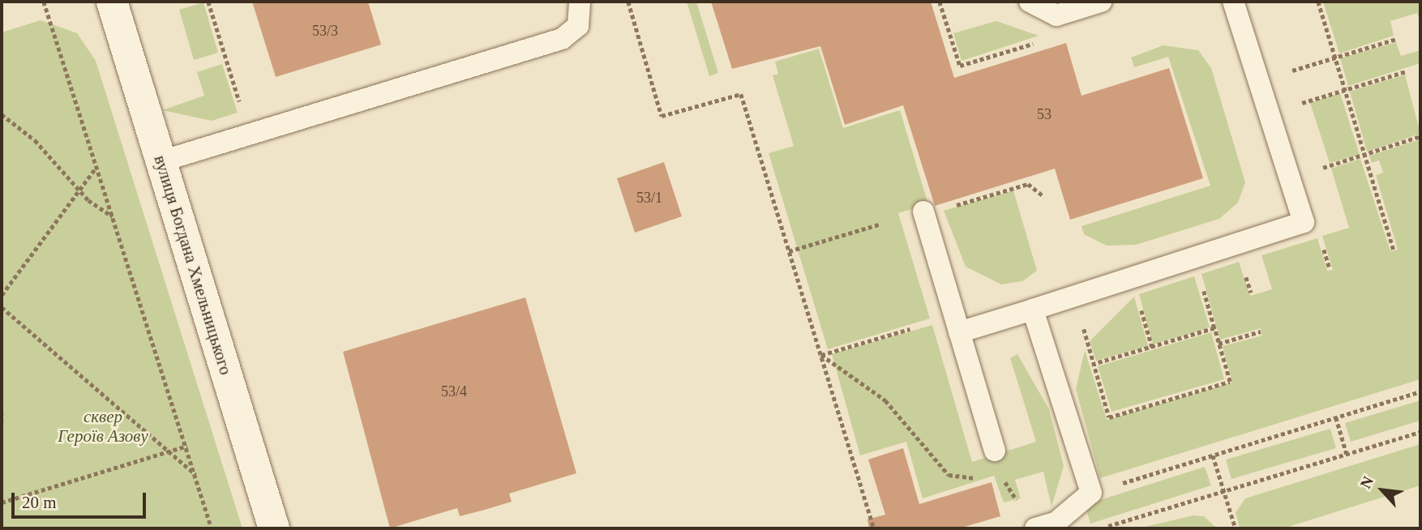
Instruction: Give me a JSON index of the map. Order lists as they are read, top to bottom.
{
  "streets": {
    "street": ["вулиця Богдана Хмельницького"]
  },
  "parks": ["сквер Героїв Азову"],
  "house_numbers": [
    "53/3",
    "53",
    "53/1",
    "53/4"
  ],
  "scale_bar": "20 m",
  "north": "top left"
}
